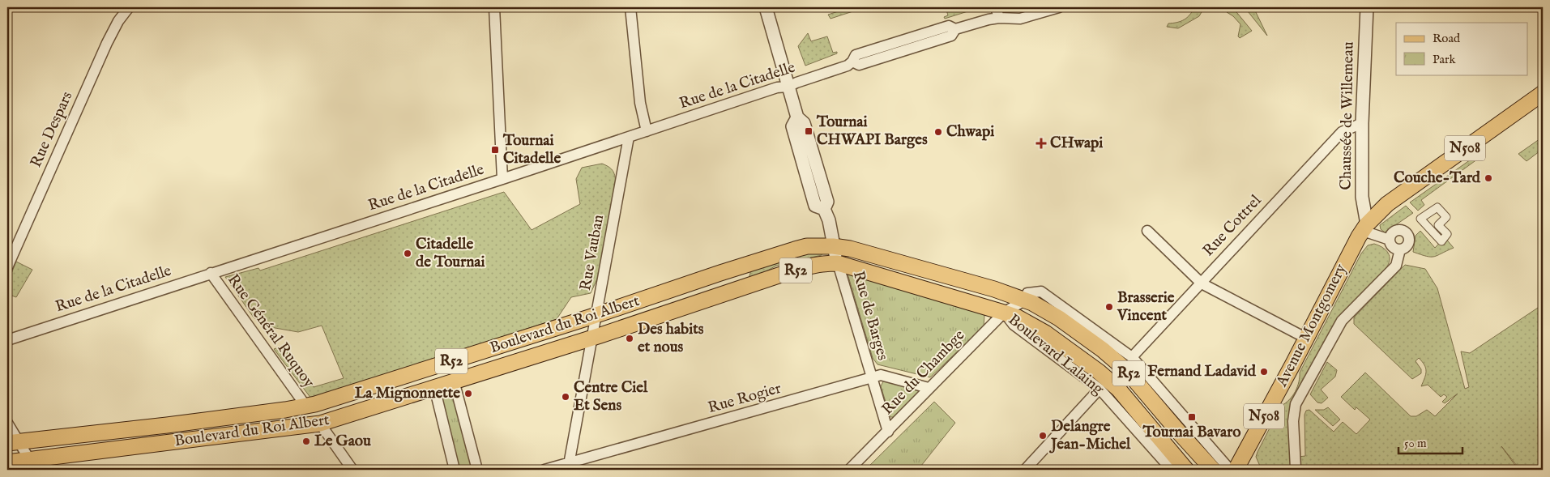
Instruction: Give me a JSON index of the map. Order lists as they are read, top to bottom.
{
  "streets": {
    "main road": [
      "N508",
      "R52",
      "Boulevard du Roi Albert",
      "Avenue Montgomery",
      "Boulevard Lalaing"
    ],
    "street": [
      "Rue de la Citadelle",
      "Chaussée de Willemeau",
      "Rue Despars",
      "Rue Cottrel",
      "Rue Vauban",
      "Rue de Barges",
      "Rue Général Ruquoy",
      "Rue du Chambge",
      "Rue Rogier"
    ]
  },
  "crossings": [
    ["Rue de la Citadelle", "Rue Vauban"],
    ["Rue de la Citadelle", "Rue de Barges"],
    ["Rue de la Citadelle", "Rue Général Ruquoy"],
    ["Chaussée de Willemeau", "N508"],
    ["Chaussée de Willemeau", "Rue Cottrel"],
    ["Chaussée de Willemeau", "Avenue Montgomery"],
    ["N508", "Avenue Montgomery"],
    ["Rue Cottrel", "Boulevard Lalaing"],
    ["Rue Vauban", "Boulevard du Roi Albert"],
    ["Rue Vauban", "Rue Rogier"],
    ["R52", "Boulevard Lalaing"],
    ["Rue de Barges", "Boulevard du Roi Albert"],
    ["Rue de Barges", "Boulevard Lalaing"],
    ["Rue de Barges", "Rue du Chambge"],
    ["Rue de Barges", "Rue Rogier"],
    ["Boulevard du Roi Albert", "Rue Général Ruquoy"],
    ["Boulevard du Roi Albert", "Boulevard Lalaing"],
    ["Boulevard Lalaing", "Rue du Chambge"],
    ["Rue du Chambge", "Rue Rogier"]
  ],
  "places": {
    "transit": ["Tournai CHWAPI Barges", "Tournai Citadelle", "Tournai Bavaro"],
    "other": [
      "Chwapi",
      "Couche-Tard",
      "Citadelle de Tournai",
      "Brasserie Vincent",
      "Des habits et nous",
      "Fernand Ladavid",
      "La Mignonnette",
      "Centre Ciel Et Sens",
      "Delangre Jean-Michel",
      "Le Gaou"
    ],
    "health": ["CHwapi"]
  },
  "legend": ["Road", "Park"],
  "scale_bar": "50 m"
}
